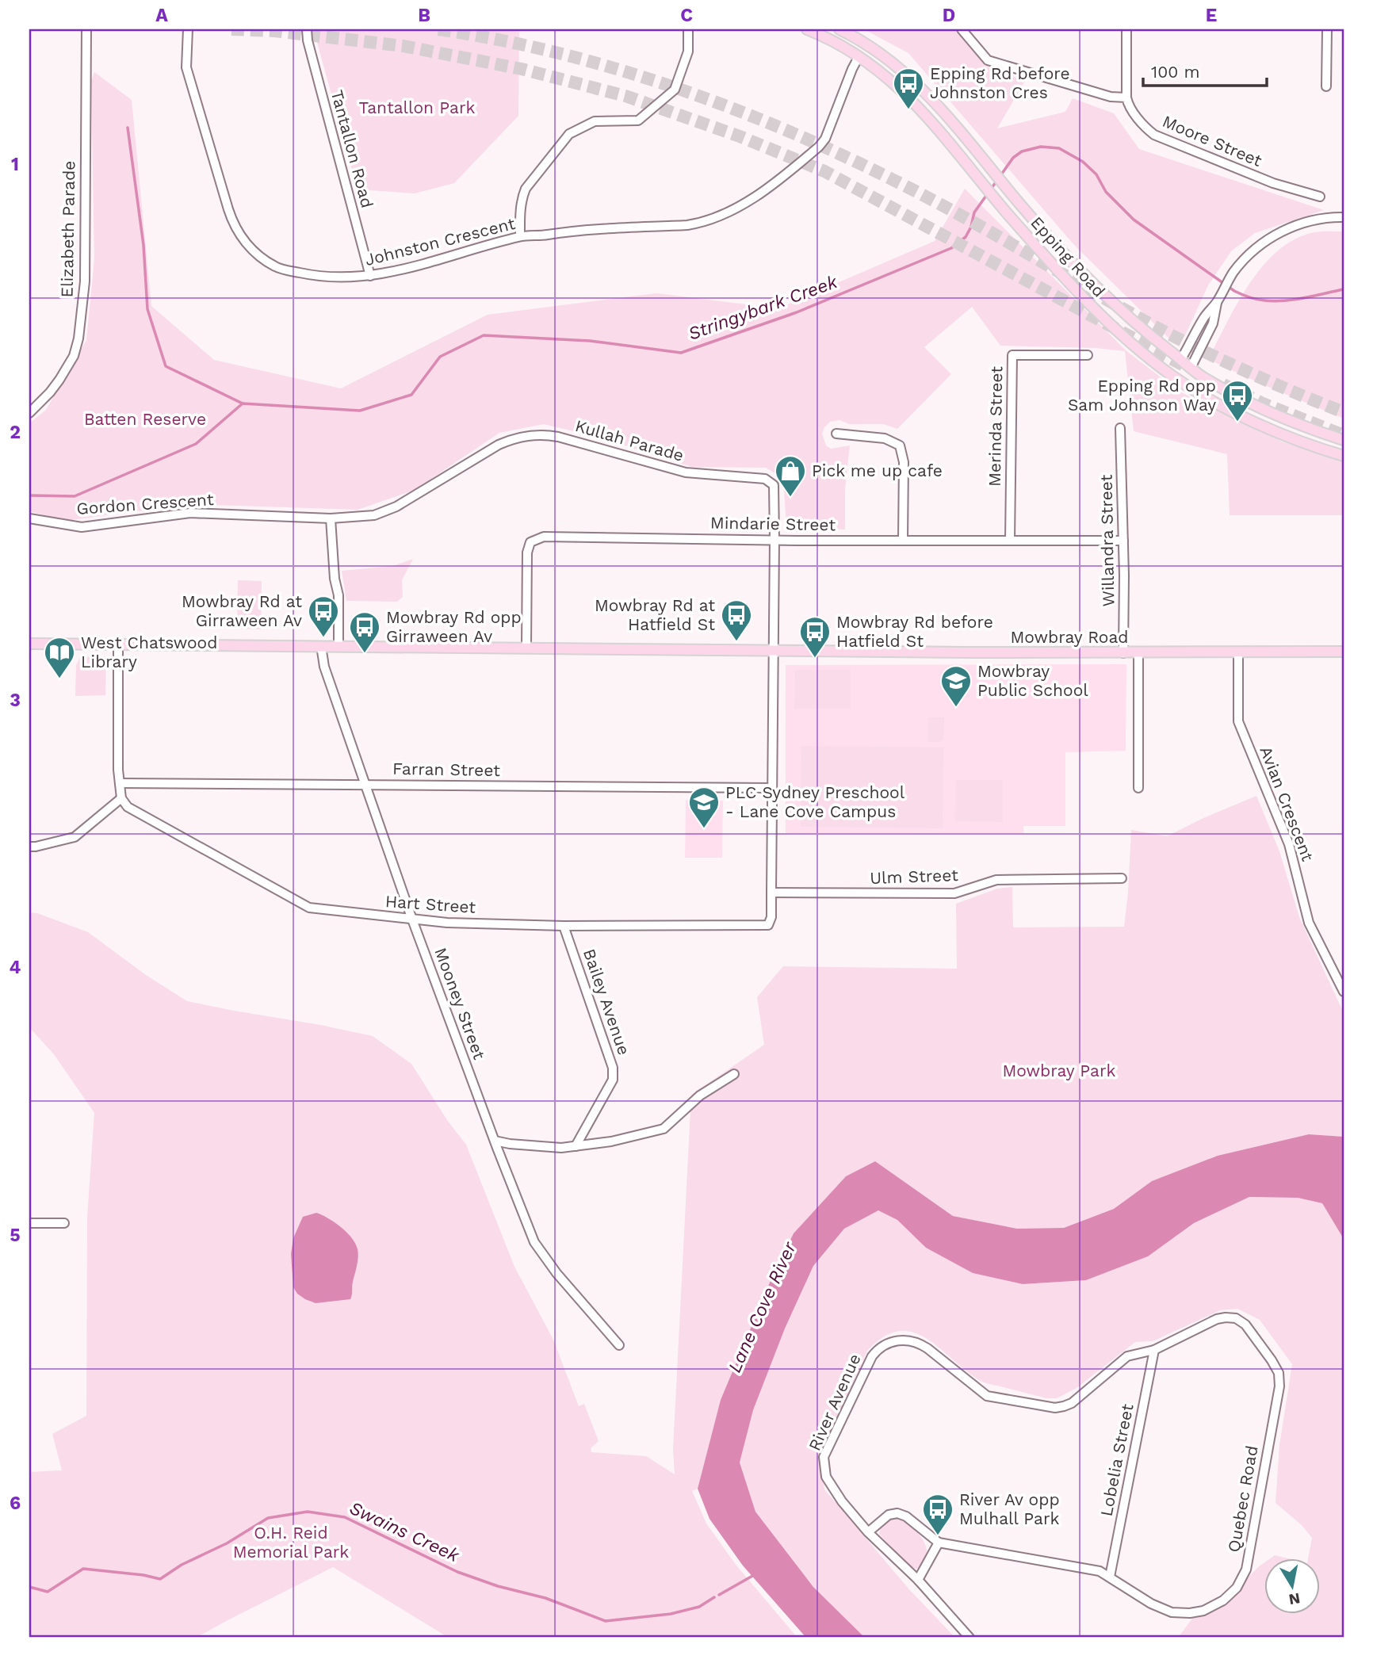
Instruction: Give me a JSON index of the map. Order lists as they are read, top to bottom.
{
  "streets": {
    "main road": ["Epping Road", "Mowbray Road"],
    "street": [
      "Moore Street",
      "Tantallon Road",
      "Elizabeth Parade",
      "Johnston Crescent",
      "Merinda Street",
      "Kullah Parade",
      "Gordon Crescent",
      "Mindarie Street",
      "Willandra Street",
      "Farran Street",
      "Avian Crescent",
      "Ulm Street",
      "Hart Street",
      "Bailey Avenue",
      "Mooney Street",
      "River Avenue",
      "Lobelia Street",
      "Quebec Road"
    ]
  },
  "crossings": [
    ["Tantallon Road", "Johnston Crescent"],
    ["Johnston Crescent", "Epping Road"],
    ["Merinda Street", "Mindarie Street"],
    ["Kullah Parade", "Gordon Crescent"],
    ["Kullah Parade", "Mindarie Street"],
    ["Kullah Parade", "Mowbray Road"],
    ["Kullah Parade", "Farran Street"],
    ["Kullah Parade", "Ulm Street"],
    ["Kullah Parade", "Hart Street"],
    ["Mindarie Street", "Willandra Street"],
    ["Mindarie Street", "Mowbray Road"],
    ["Willandra Street", "Mowbray Road"],
    ["Mowbray Road", "Avian Crescent"],
    ["Mowbray Road", "Mooney Street"],
    ["Farran Street", "Mooney Street"],
    ["Hart Street", "Bailey Avenue"],
    ["Hart Street", "Mooney Street"],
    ["River Avenue", "Lobelia Street"],
    ["River Avenue", "Quebec Road"],
    ["Lobelia Street", "Quebec Road"]
  ],
  "water": ["Stringybark Creek", "Lane Cove River", "Swains Creek"],
  "parks": [
    "Tantallon Park",
    "Batten Reserve",
    "Mowbray Park",
    "O.H. Reid Memorial Park"
  ],
  "places": {
    "bus stop": [
      "Epping Rd before Johnston Cres",
      "Epping Rd opp Sam Johnson Way",
      "Mowbray Rd at Girraween Av",
      "Mowbray Rd at Hatfield St",
      "Mowbray Rd opp Girraween Av",
      "Mowbray Rd before Hatfield St",
      "River Av opp Mulhall Park"
    ],
    "shop": ["Pick me up cafe"],
    "library": ["West Chatswood Library"],
    "school or university": ["Mowbray Public School", "PLC Sydney Preschool - Lane Cove Campus"]
  },
  "scale_bar": "100 m",
  "north": "bottom",
  "grid": {
    "columns": [
      "A",
      "B",
      "C",
      "D",
      "E"
    ],
    "rows": [
      "1",
      "2",
      "3",
      "4",
      "5",
      "6"
    ]
  }
}
